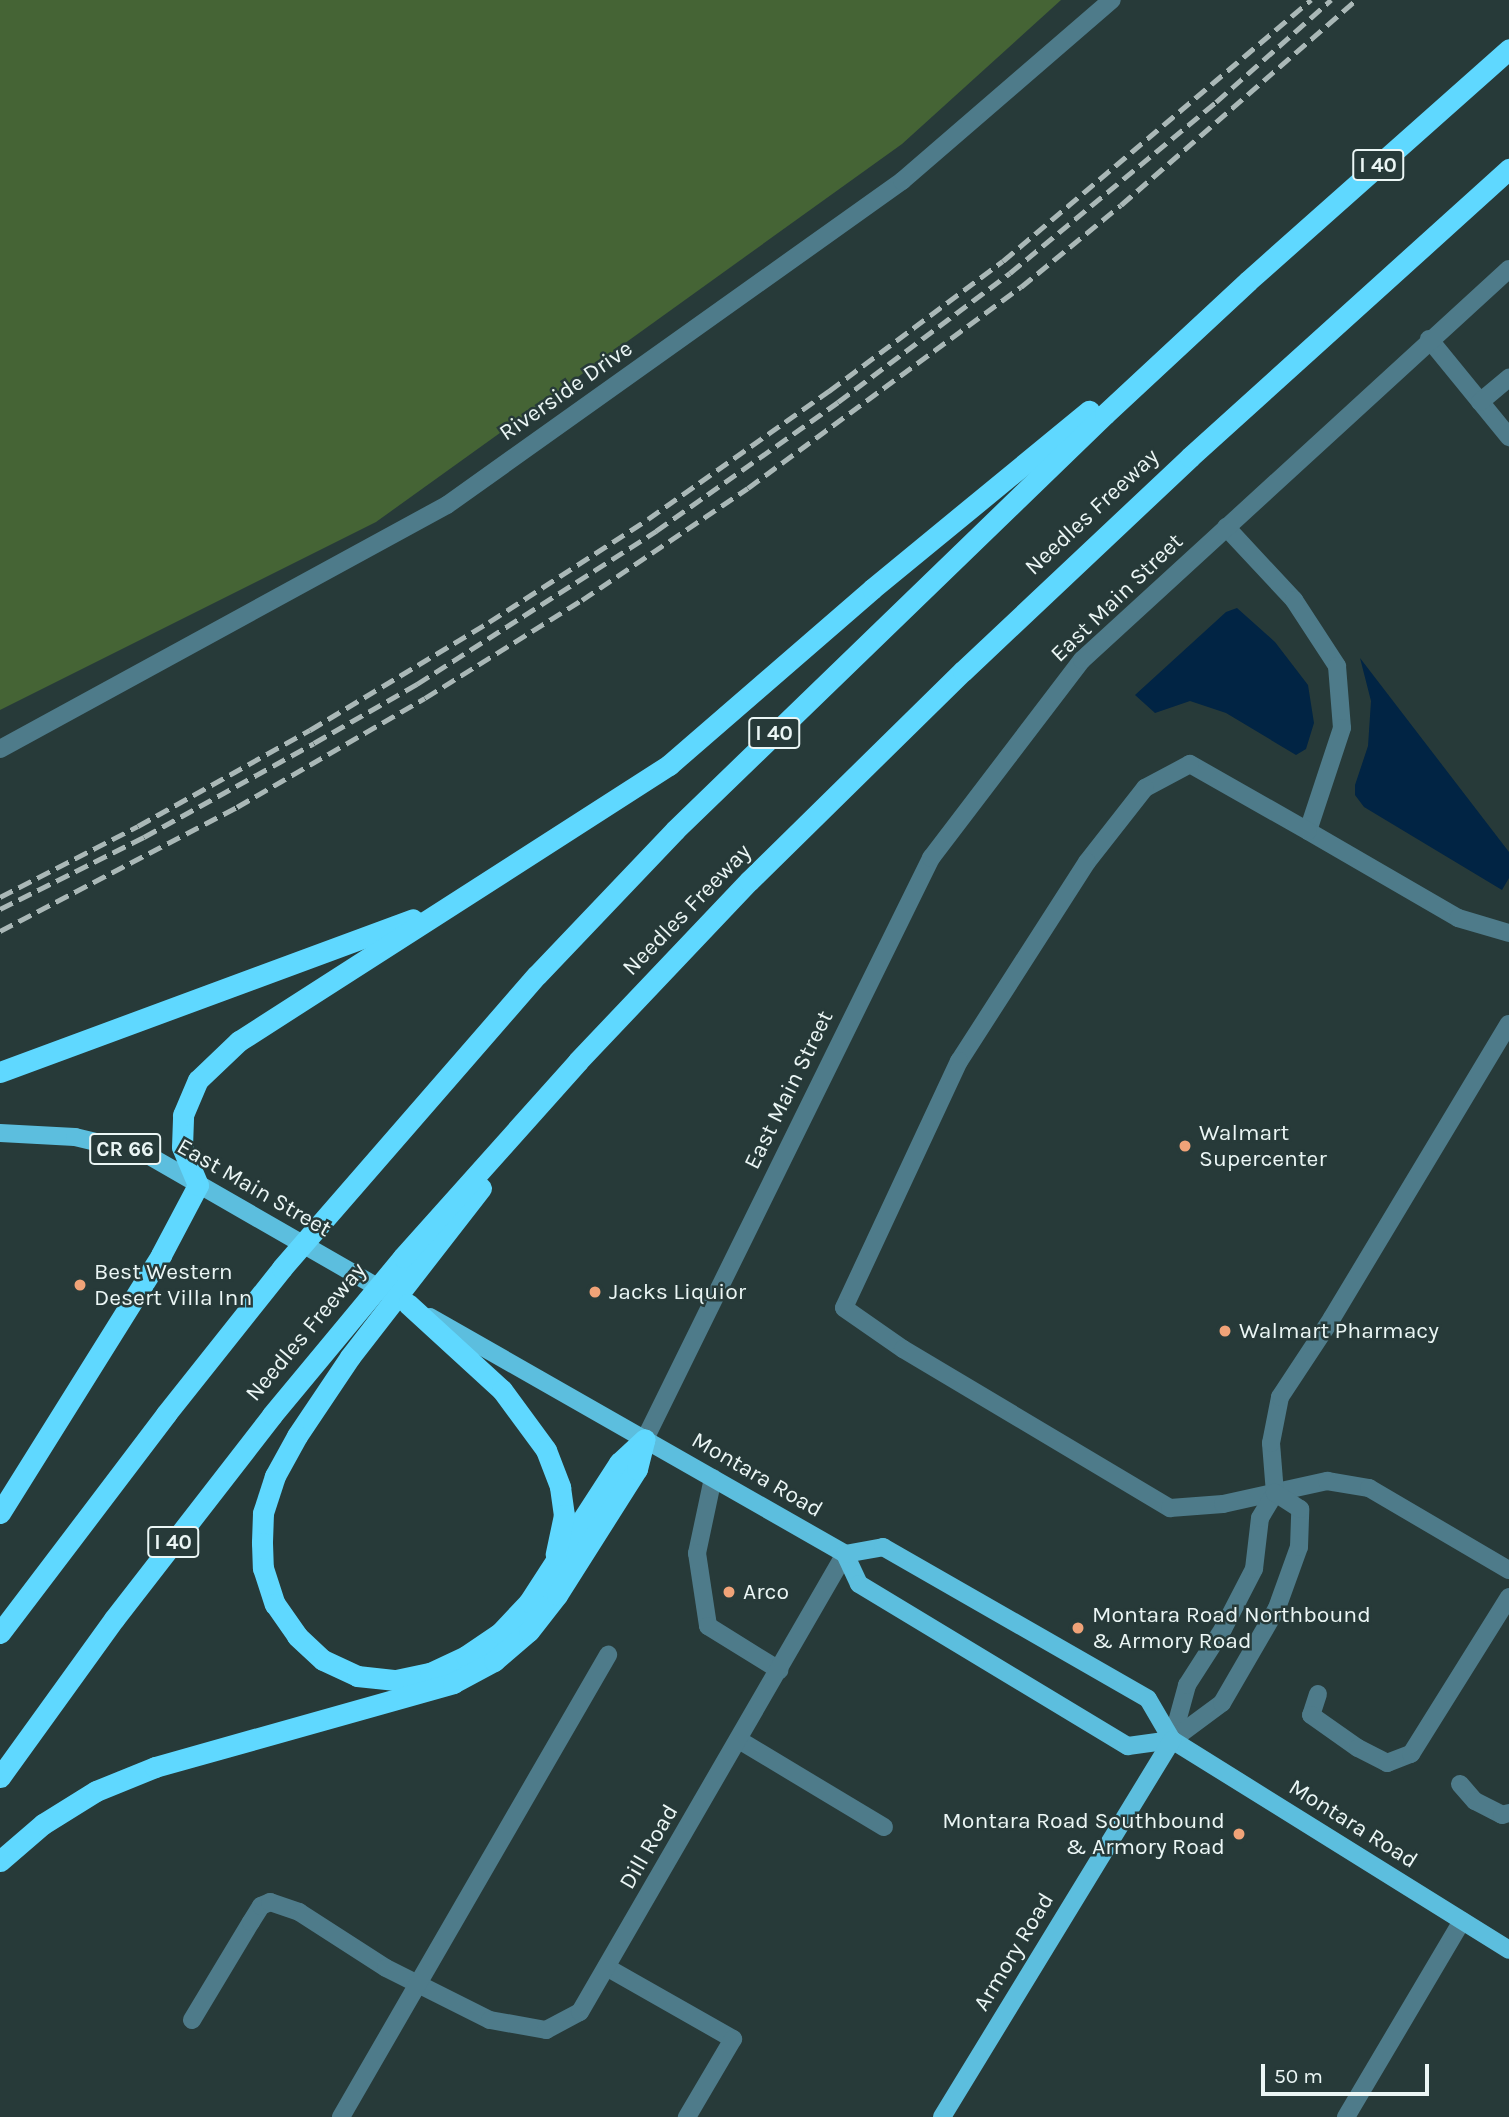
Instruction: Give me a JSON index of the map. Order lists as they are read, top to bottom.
{
  "streets": {
    "highway": ["I 40", "Needles Freeway"],
    "main road": [
      "East Main Street",
      "CR 66",
      "Montara Road",
      "Armory Road"
    ],
    "street": ["Riverside Drive", "Dill Road"]
  },
  "crossings": [
    ["East Main Street", "Montara Road"],
    ["Montara Road", "Dill Road"],
    ["Montara Road", "Armory Road"]
  ],
  "places": [
    "Walmart Supercenter",
    "Best Western Desert Villa Inn",
    "Jacks Liquior",
    "Walmart Pharmacy",
    "Arco",
    "Montara Road Northbound & Armory Road",
    "Montara Road Southbound & Armory Road"
  ],
  "scale_bar": "50 m"
}
